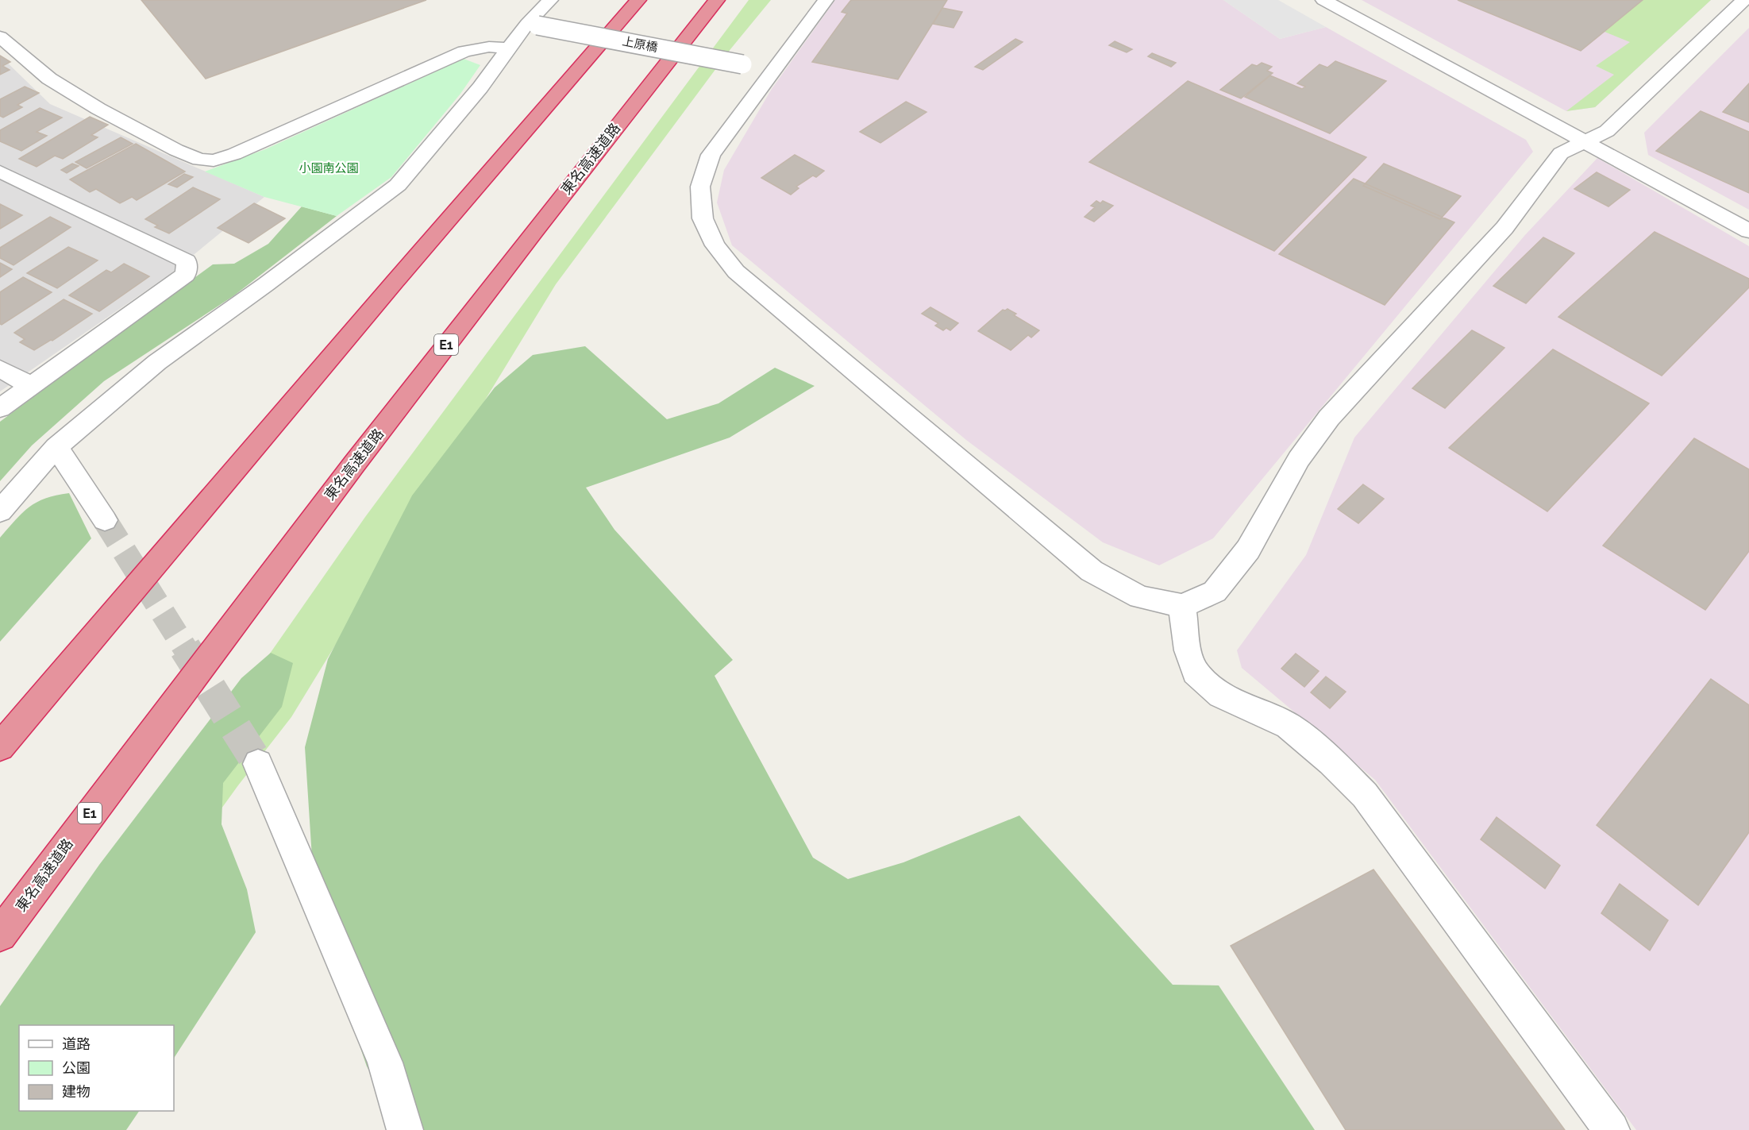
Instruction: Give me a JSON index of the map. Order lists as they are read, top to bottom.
{
  "streets": {
    "highway": ["東名高速道路", "E1"],
    "street": ["上原橋"]
  },
  "parks": ["小園南公園"],
  "legend": ["道路", "公園", "建物"]
}
